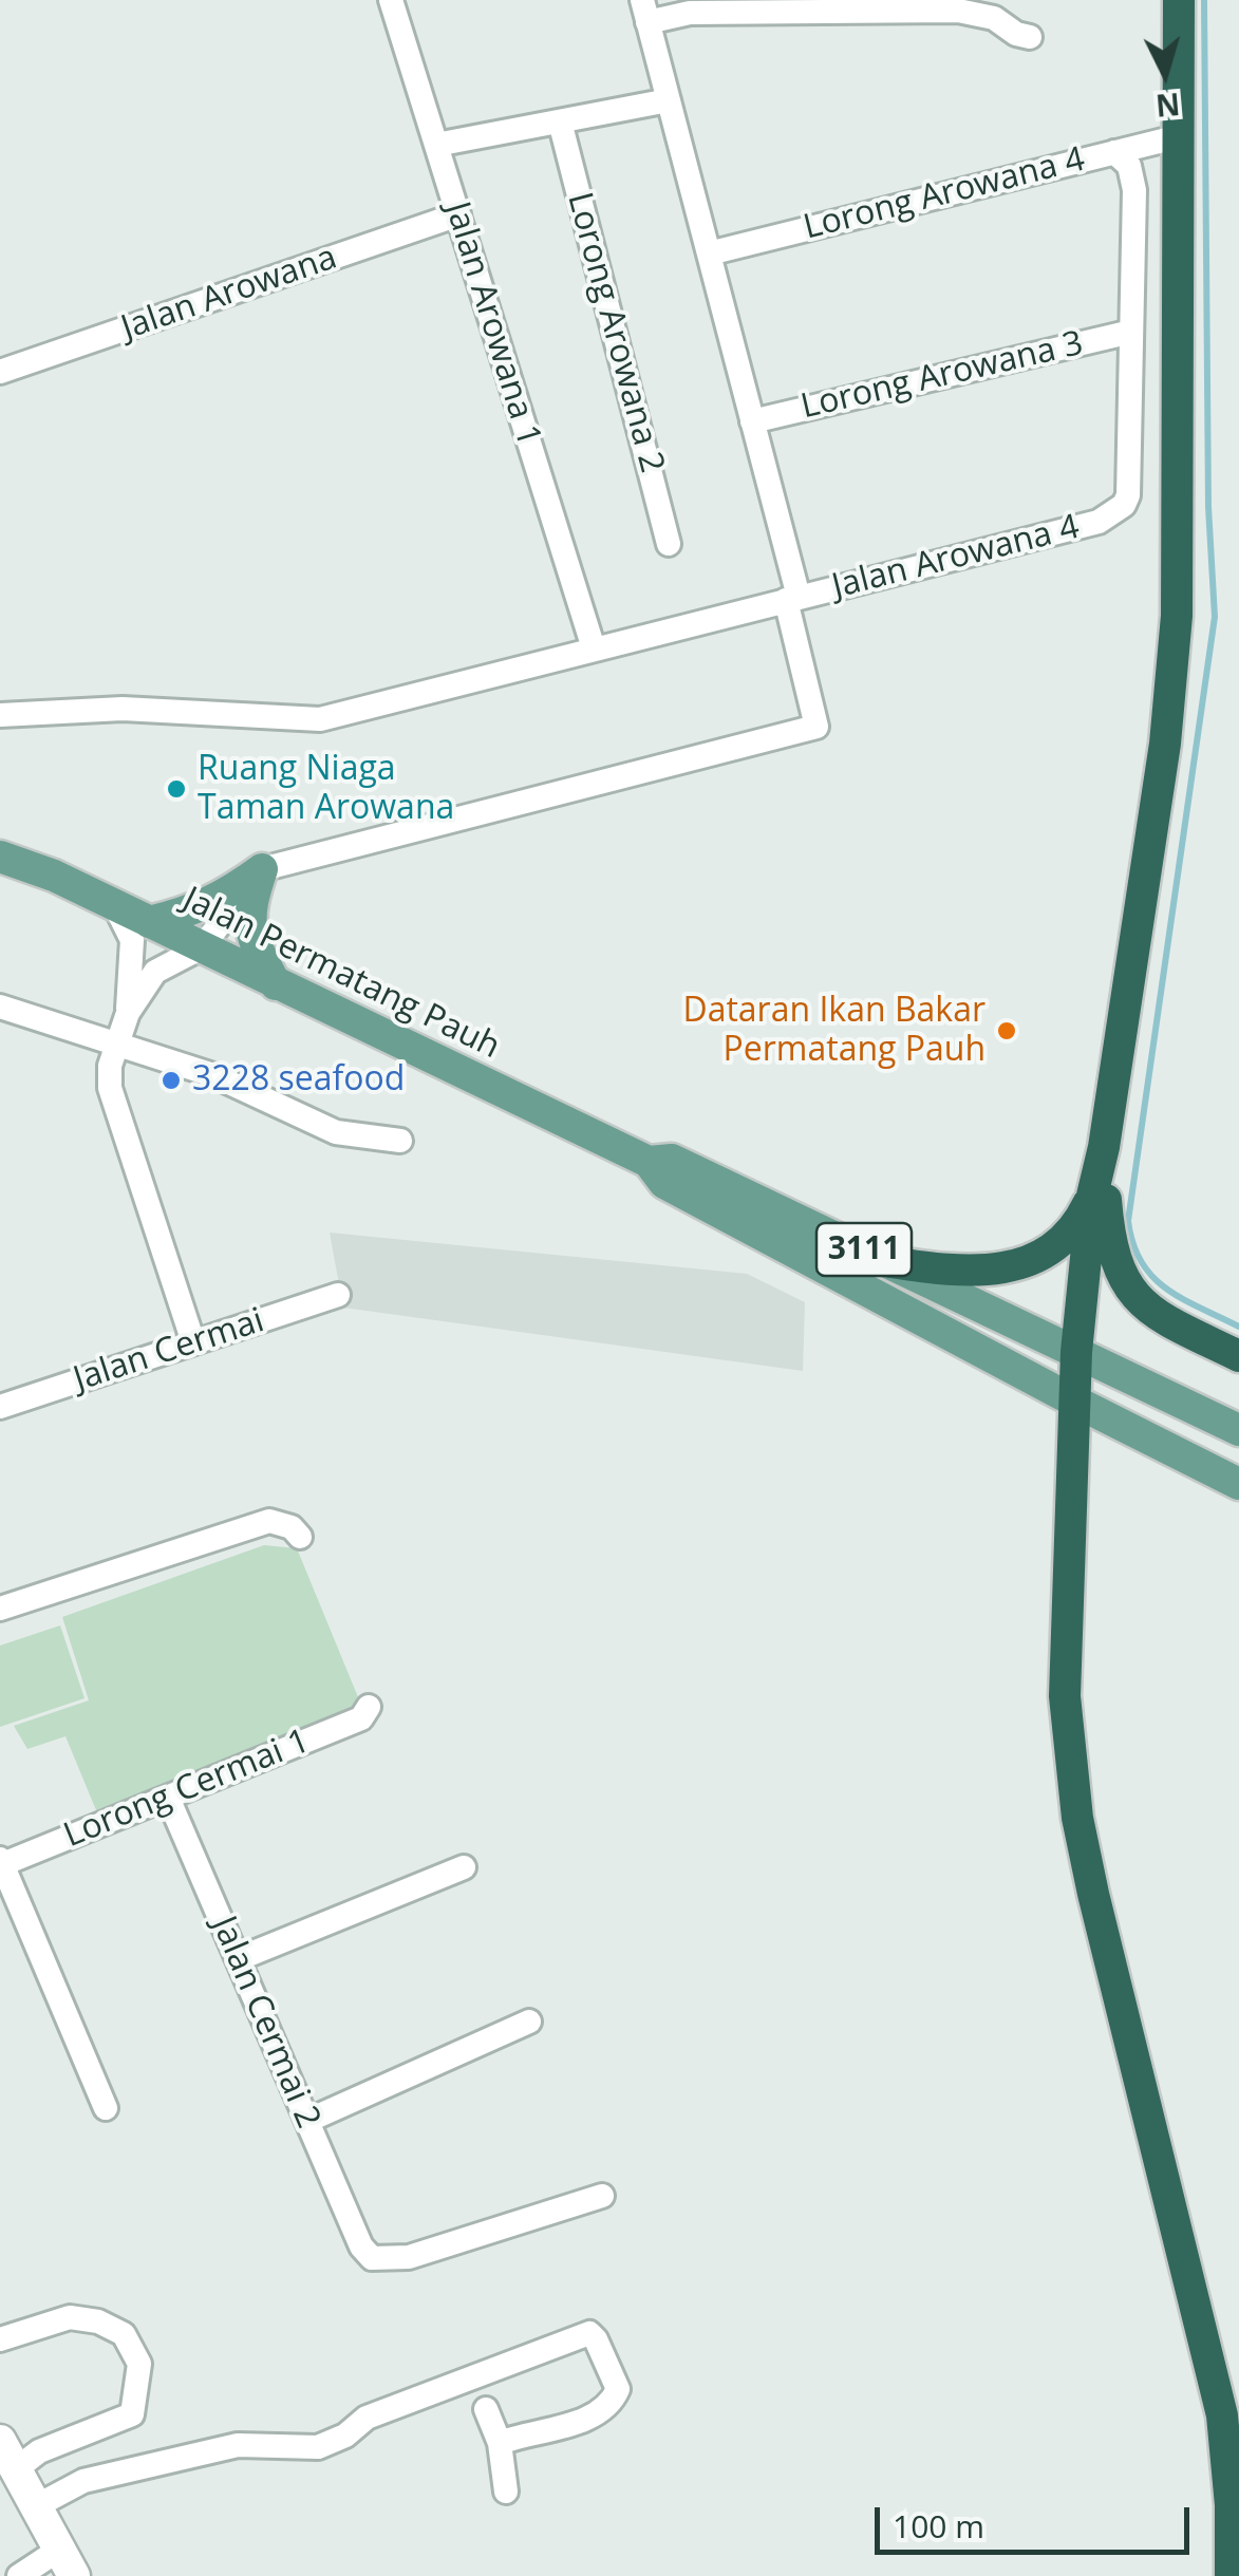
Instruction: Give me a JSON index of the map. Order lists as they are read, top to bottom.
{
  "streets": {
    "main road": ["Jalan Permatang Pauh", "3111"],
    "street": [
      "Lorong Arowana 4",
      "Jalan Arowana",
      "Jalan Arowana 1",
      "Lorong Arowana 2",
      "Lorong Arowana 3",
      "Jalan Arowana 4",
      "Jalan Cermai",
      "Lorong Cermai 1",
      "Jalan Cermai 2"
    ]
  },
  "crossings": [
    ["Lorong Arowana 4", "Jalan Arowana 4"],
    ["Jalan Arowana", "Jalan Arowana 1"],
    ["Jalan Arowana 1", "Jalan Arowana 4"],
    ["Lorong Arowana 3", "Jalan Arowana 4"],
    ["Lorong Cermai 1", "Jalan Cermai 2"]
  ],
  "places": ["Ruang Niaga Taman Arowana", "Dataran Ikan Bakar Permatang Pauh", "3228 seafood"],
  "scale_bar": "100 m",
  "north": "bottom"
}
